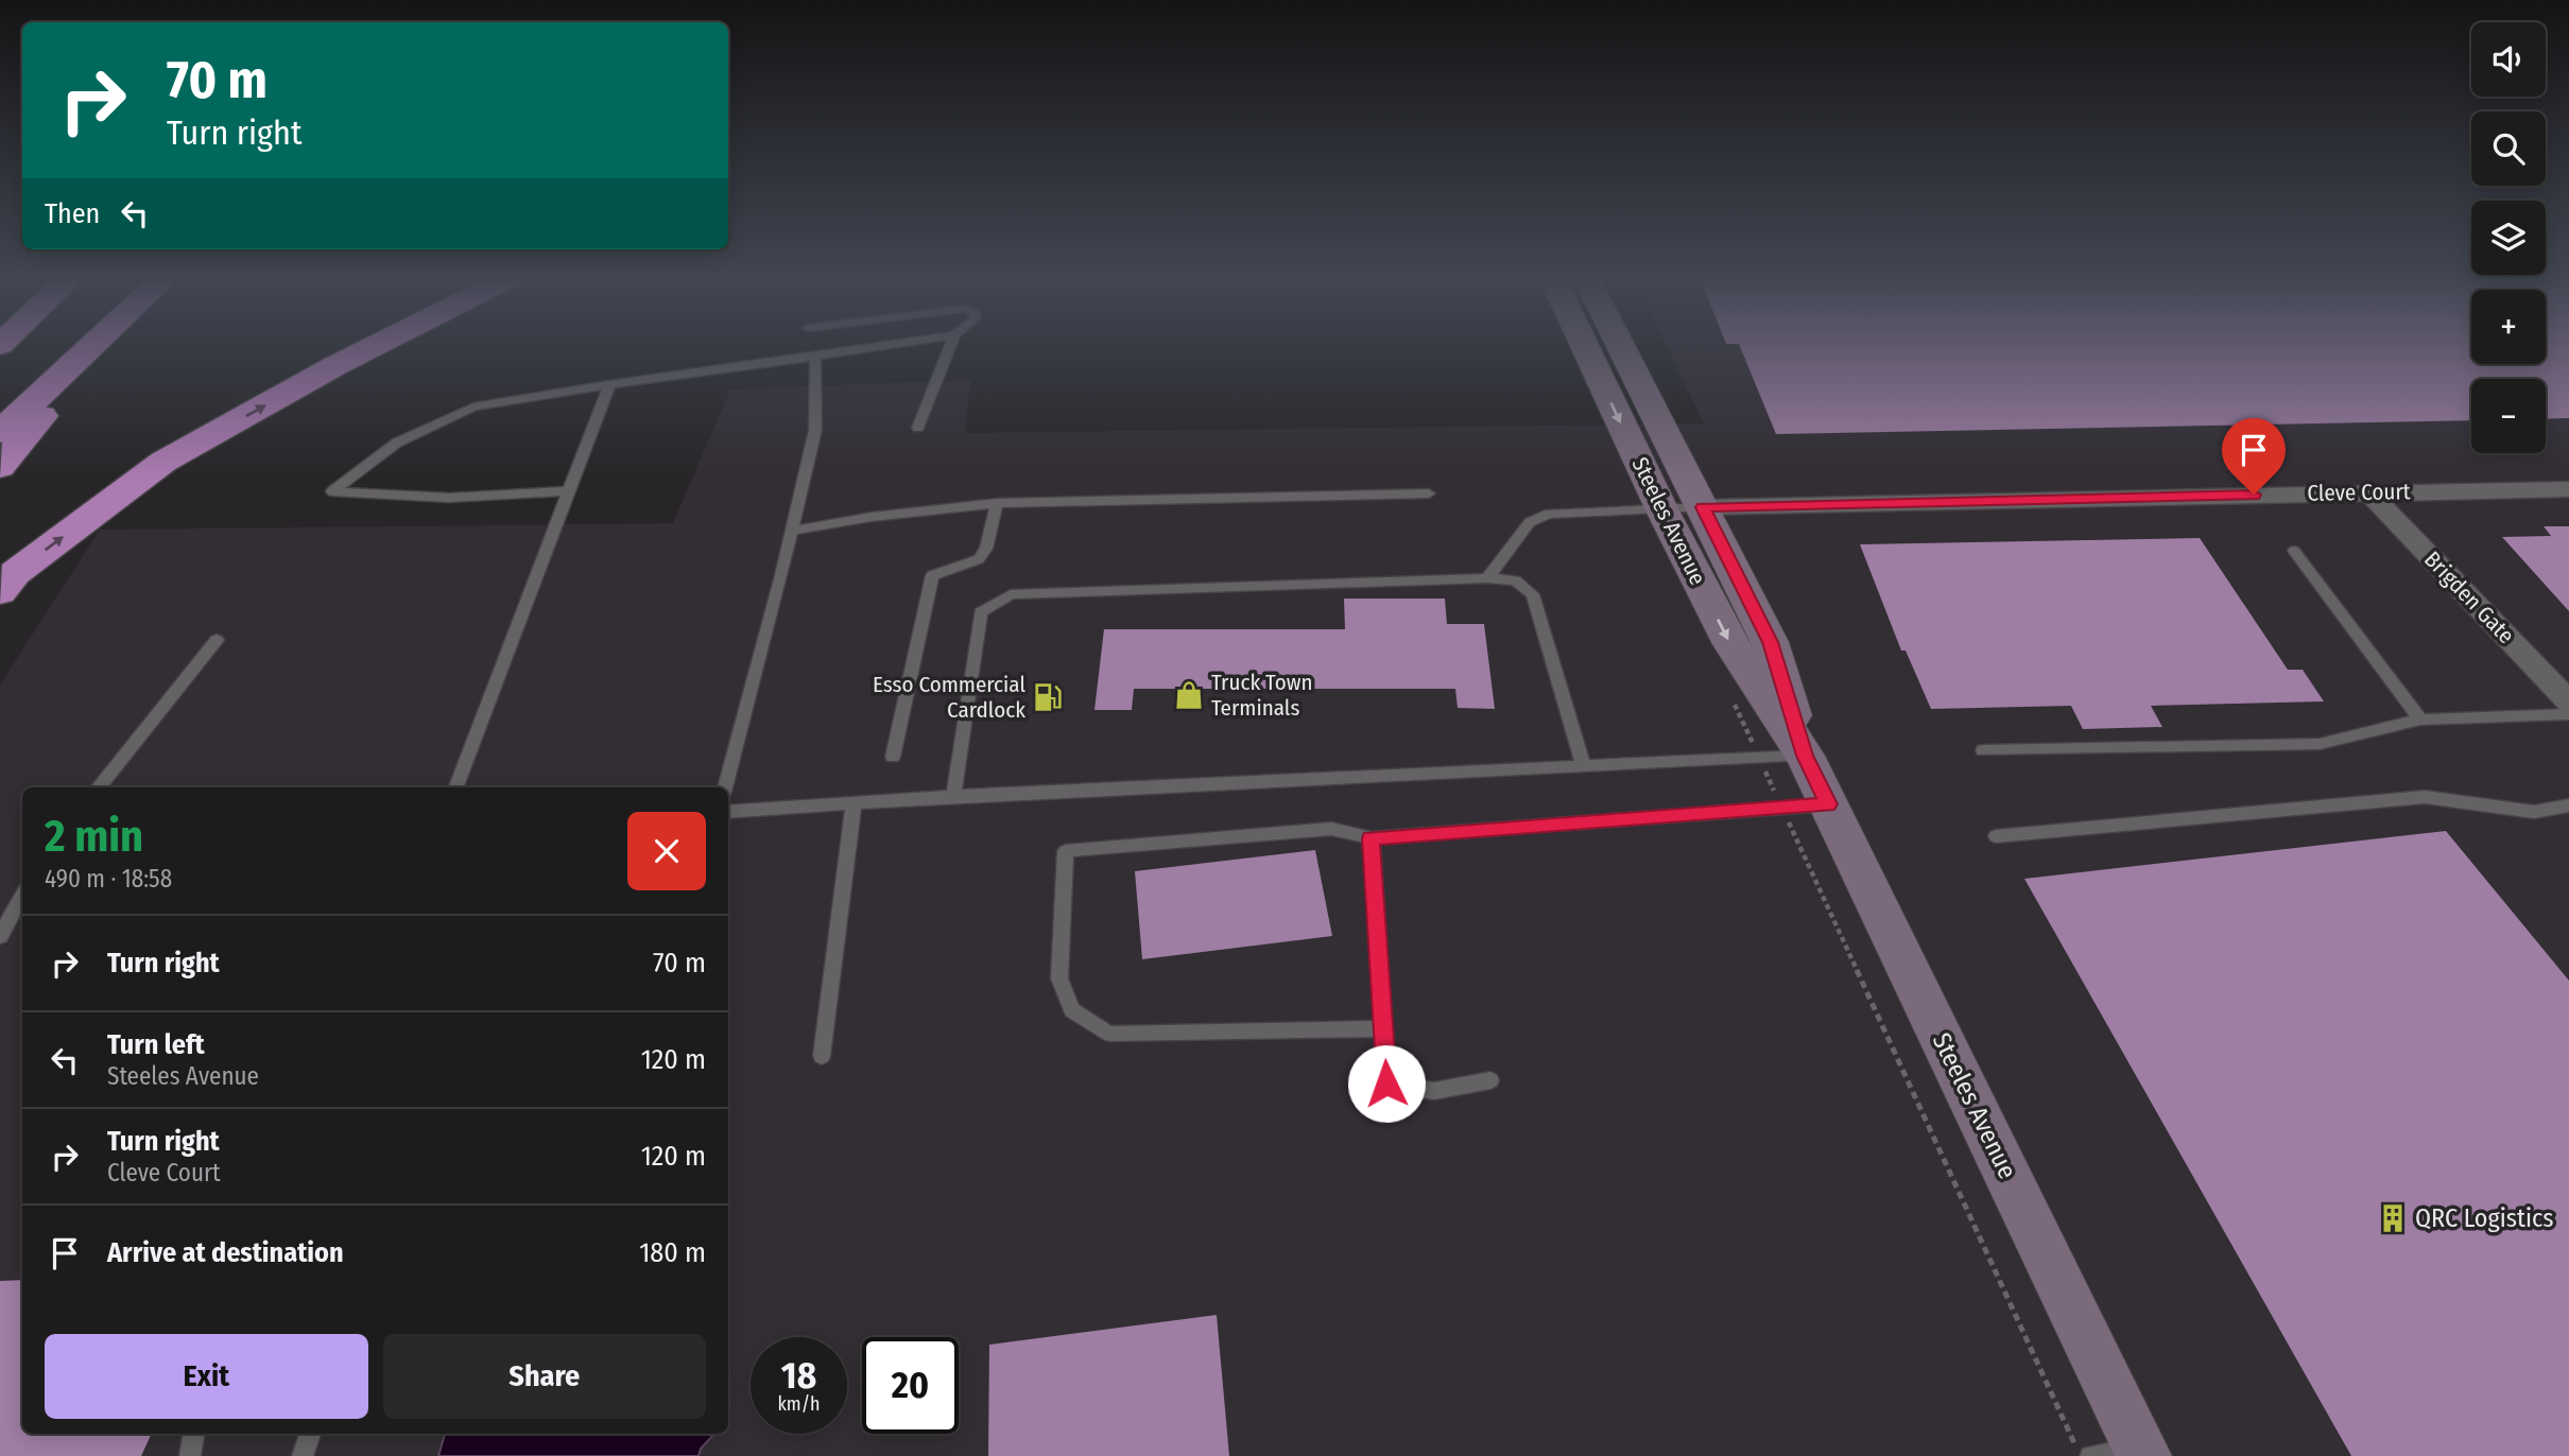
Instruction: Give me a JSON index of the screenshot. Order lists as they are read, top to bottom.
{
  "streets": {
    "main road": ["Steeles Avenue"],
    "street": ["Cleve Court", "Brigden Gate"]
  },
  "crossings": [
    ["Cleve Court", "Steeles Avenue"],
    ["Cleve Court", "Brigden Gate"]
  ],
  "places": {
    "shop": ["Truck Town Terminals"],
    "fuel station": ["Esso Commercial Cardlock"],
    "building": ["QRC Logistics"]
  },
  "page": {
    "map_buttons": ["+", "−"],
    "turn": ["70 m", "Turn right"],
    "then": "Then",
    "heading": ["2 min", "490 m · 18:58"],
    "list": [
      {
        "name": "Turn right",
        "value": "70 m"
      },
      {
        "name": "Turn left",
        "note": "Steeles Avenue",
        "value": "120 m"
      },
      {
        "name": "Turn right",
        "note": "Cleve Court",
        "value": "120 m"
      },
      {
        "name": "Arrive at destination",
        "value": "180 m"
      }
    ],
    "buttons": ["Exit", "Share"],
    "speed": "18 km/h",
    "limit": "20"
  }
}
